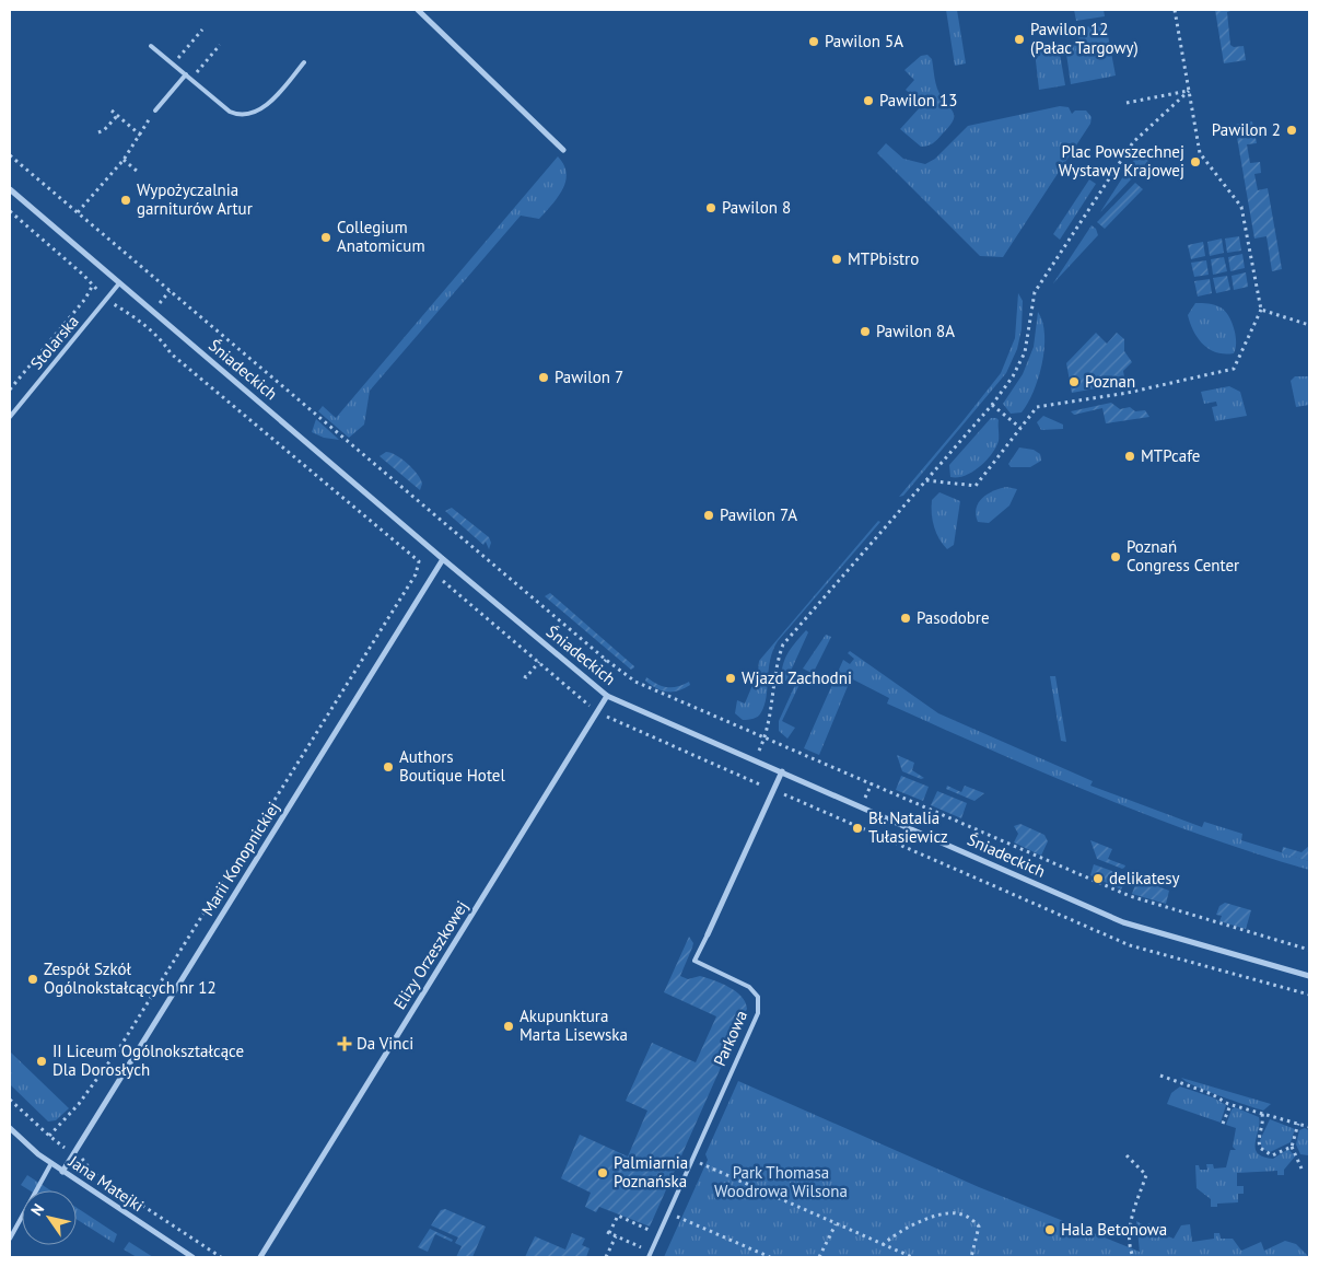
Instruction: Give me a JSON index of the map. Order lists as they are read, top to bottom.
{
  "streets": {
    "street": [
      "Śniadeckich",
      "Marii Konopnickiej",
      "Elizy Orzeszkowej",
      "Parkowa",
      "Jana Matejki"
    ],
    "lane": ["Stolarska"]
  },
  "crossings": [
    ["Stolarska", "Śniadeckich"],
    ["Śniadeckich", "Marii Konopnickiej"],
    ["Śniadeckich", "Elizy Orzeszkowej"],
    ["Śniadeckich", "Parkowa"],
    ["Marii Konopnickiej", "Jana Matejki"]
  ],
  "parks": ["Park Thomasa Woodrowa Wilsona"],
  "places": {
    "other": [
      "Pawilon 12 (Pałac Targowy)",
      "Pawilon 5A",
      "Pawilon 13",
      "Pawilon 2",
      "Plac Powszechnej Wystawy Krajowej",
      "Wypożyczalnia garniturów Artur",
      "Pawilon 8",
      "Collegium Anatomicum",
      "MTPbistro",
      "Pawilon 8A",
      "Pawilon 7",
      "Poznan",
      "MTPcafe",
      "Pawilon 7A",
      "Poznań Congress Center",
      "Pasodobre",
      "Wjazd Zachodni",
      "Authors Boutique Hotel",
      "Bł. Natalia Tułasiewicz",
      "delikatesy",
      "Zespół Szkół Ogólnokstałcących nr 12",
      "Akupunktura Marta Lisewska",
      "II Liceum Ogólnokształcące Dla Dorosłych",
      "Palmiarnia Poznańska",
      "Hala Betonowa"
    ],
    "health": ["Da Vinci"]
  },
  "north": "top left"
}
